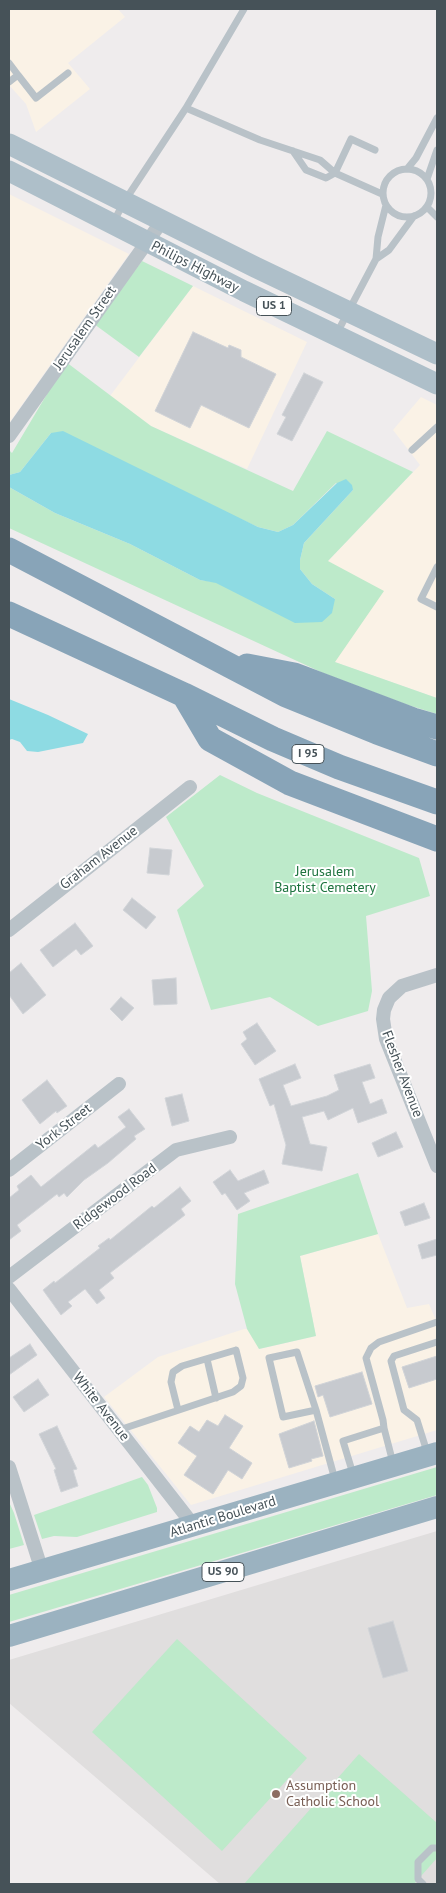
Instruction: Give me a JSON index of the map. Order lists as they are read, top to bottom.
{
  "streets": {
    "highway": ["I 95", "Atlantic Boulevard", "US 90"],
    "main road": ["Philips Highway", "US 1"],
    "street": [
      "Jerusalem Street",
      "Graham Avenue",
      "Flesher Avenue",
      "York Street",
      "Ridgewood Road",
      "White Avenue"
    ]
  },
  "crossings": [
    ["Philips Highway", "Jerusalem Street"],
    ["White Avenue", "Atlantic Boulevard"]
  ],
  "parks": ["Jerusalem Baptist Cemetery"],
  "places": ["Assumption Catholic School"]
}
